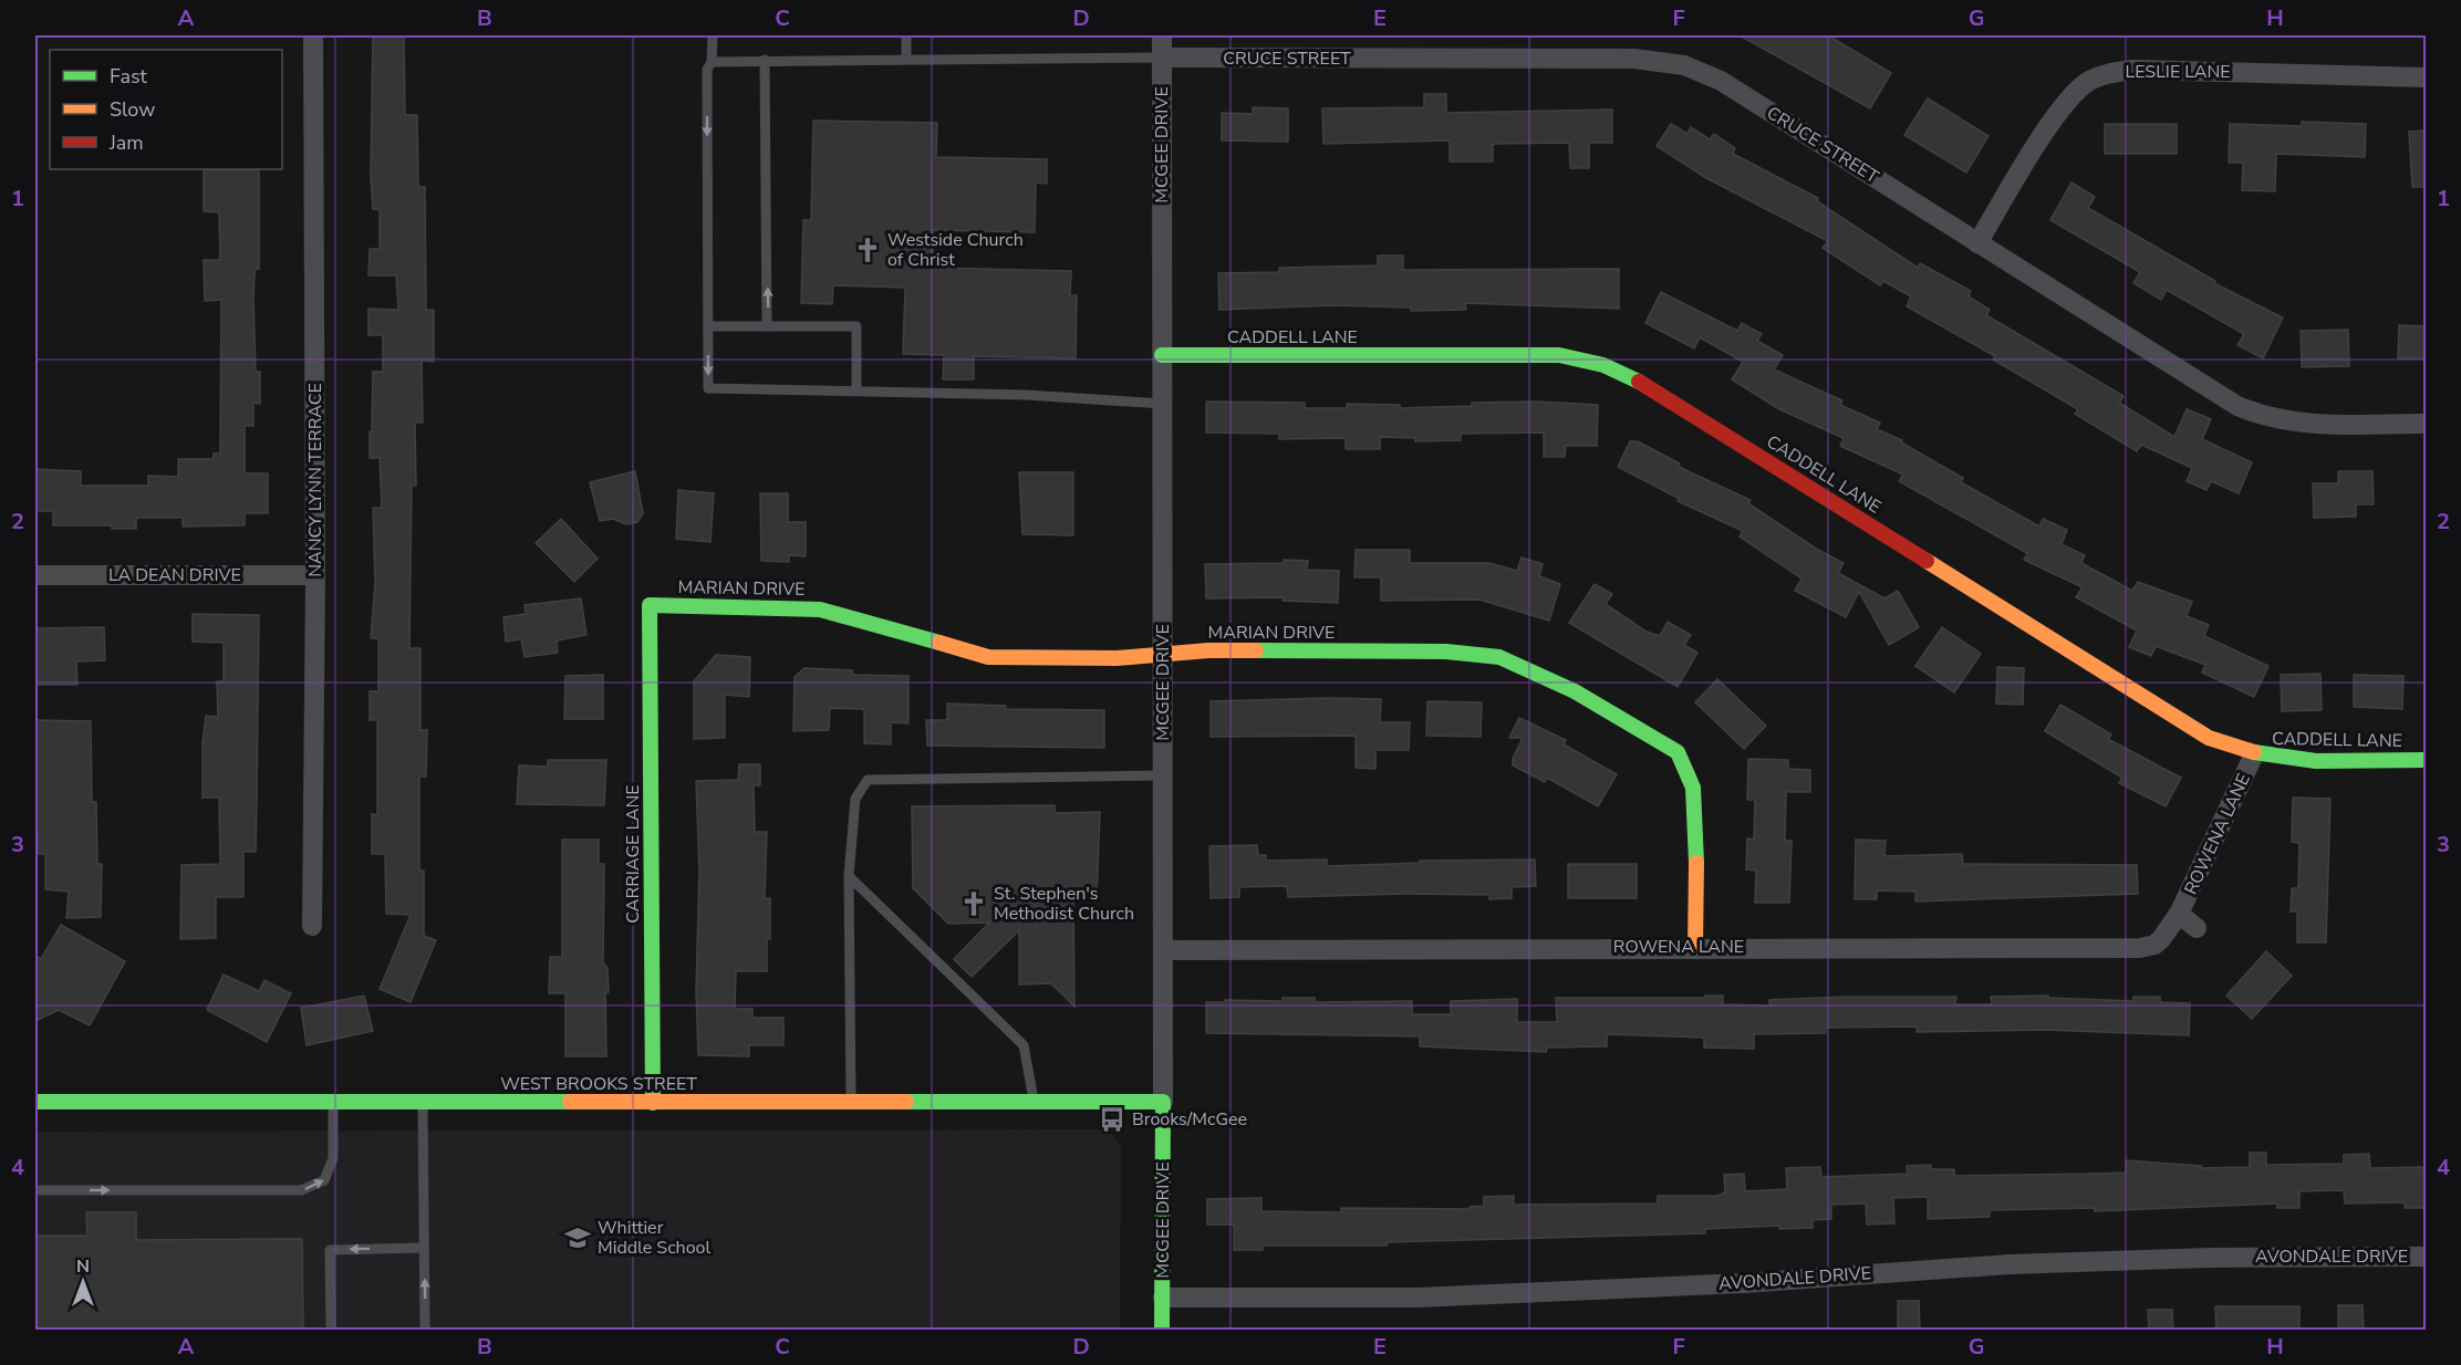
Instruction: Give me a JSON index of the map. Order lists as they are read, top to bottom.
{
  "streets": {
    "street": [
      "CRUCE STREET",
      "LESLIE LANE",
      "MCGEE DRIVE",
      "CADDELL LANE",
      "NANCY LYNN TERRACE",
      "LA DEAN DRIVE",
      "MARIAN DRIVE",
      "ROWENA LANE",
      "CARRIAGE LANE",
      "WEST BROOKS STREET",
      "AVONDALE DRIVE"
    ]
  },
  "crossings": [
    ["CRUCE STREET", "LESLIE LANE"],
    ["CRUCE STREET", "MCGEE DRIVE"],
    ["MCGEE DRIVE", "CADDELL LANE"],
    ["MCGEE DRIVE", "MARIAN DRIVE"],
    ["MCGEE DRIVE", "ROWENA LANE"],
    ["MCGEE DRIVE", "WEST BROOKS STREET"],
    ["MCGEE DRIVE", "AVONDALE DRIVE"],
    ["CADDELL LANE", "ROWENA LANE"],
    ["NANCY LYNN TERRACE", "LA DEAN DRIVE"],
    ["MARIAN DRIVE", "ROWENA LANE"],
    ["MARIAN DRIVE", "CARRIAGE LANE"],
    ["CARRIAGE LANE", "WEST BROOKS STREET"]
  ],
  "places": {
    "church": ["Westside Church of Christ", "St. Stephen's Methodist Church"],
    "bus stop": ["Brooks/McGee"],
    "school or university": ["Whittier Middle School"]
  },
  "legend": ["Fast", "Slow", "Jam"],
  "north": "top",
  "grid": {
    "columns": [
      "A",
      "B",
      "C",
      "D",
      "E",
      "F",
      "G",
      "H"
    ],
    "rows": [
      "1",
      "2",
      "3",
      "4"
    ]
  }
}
